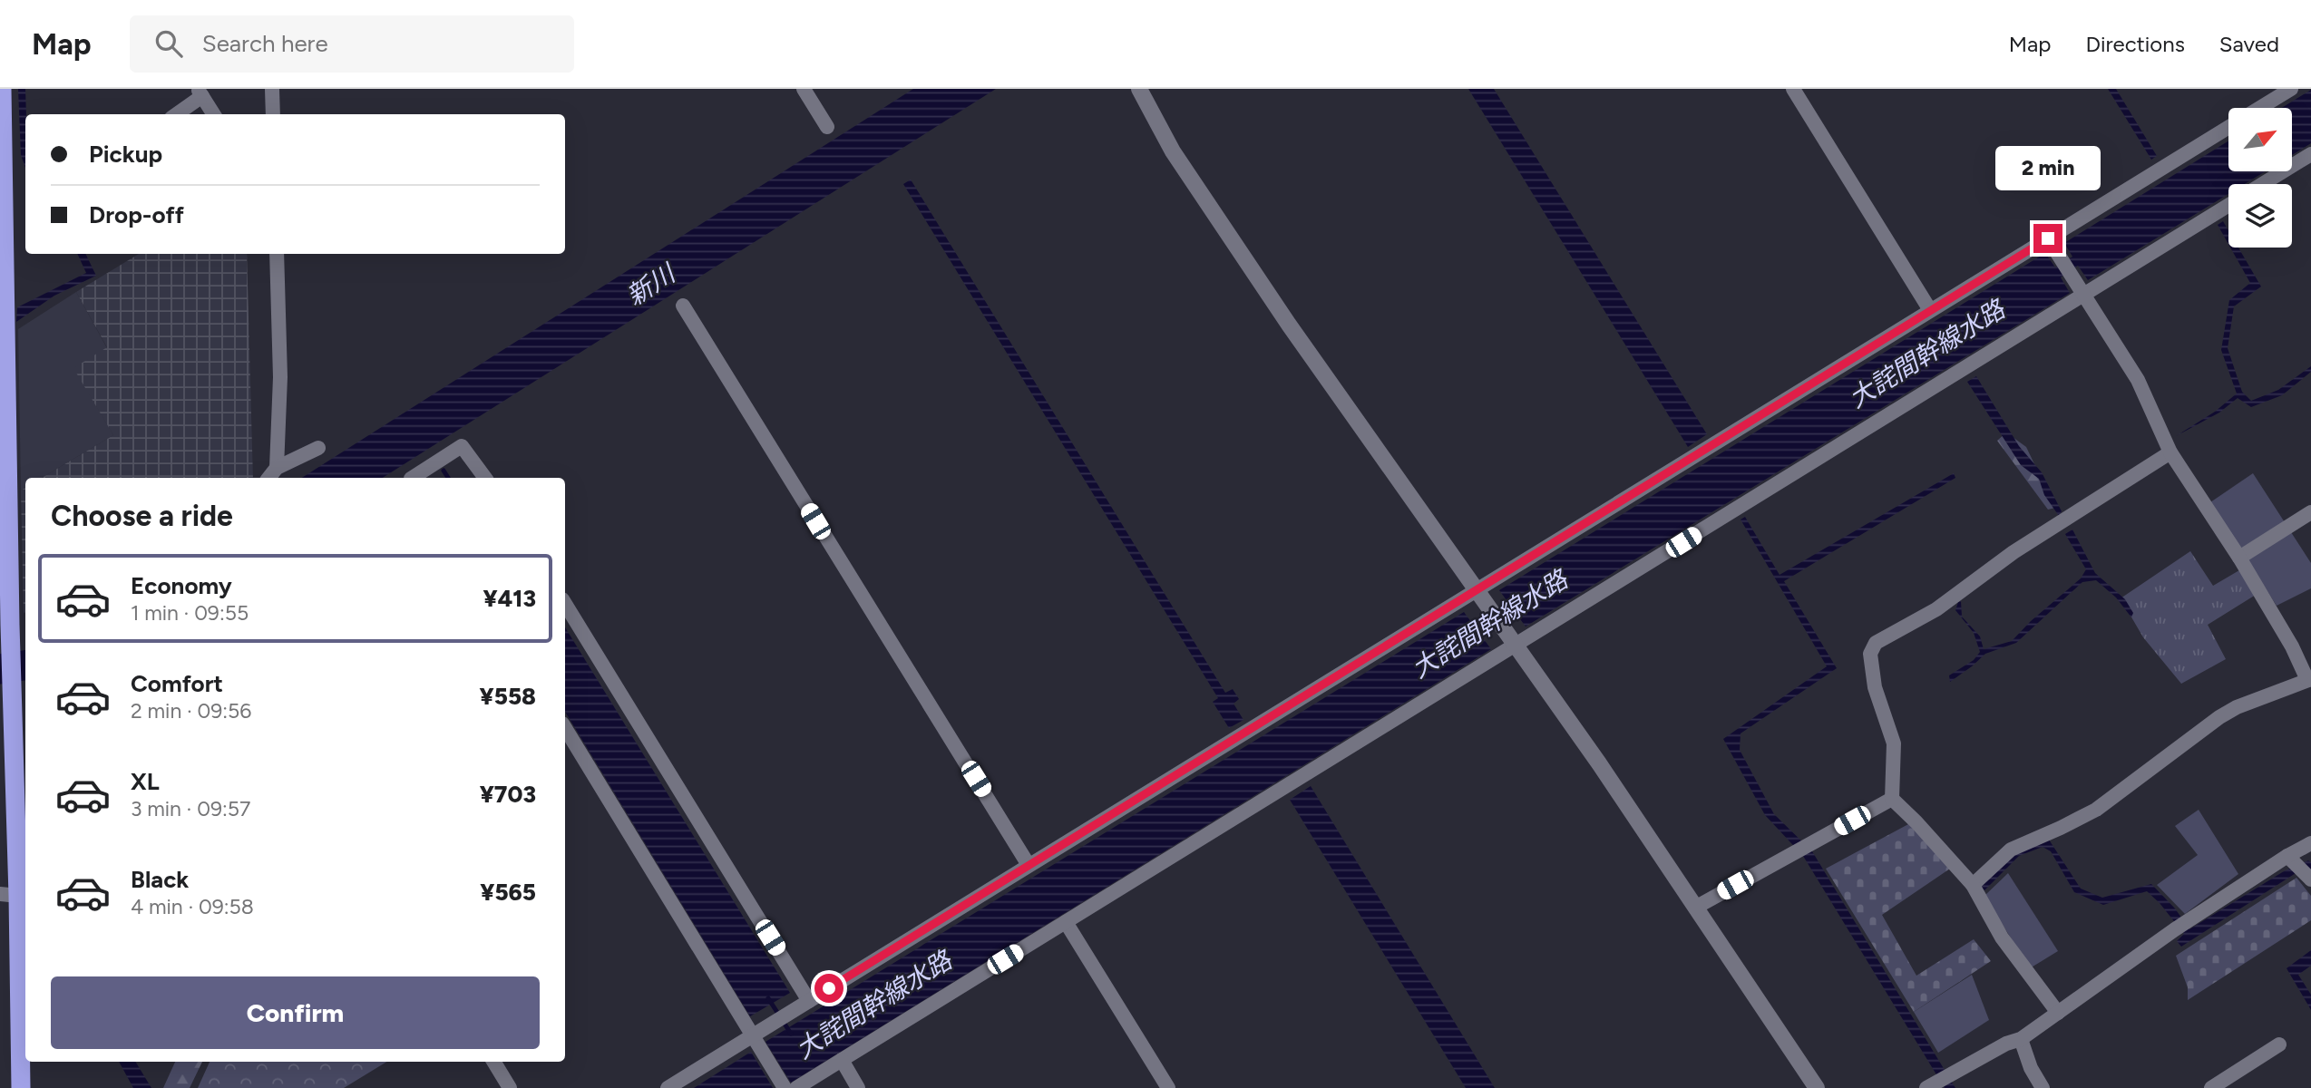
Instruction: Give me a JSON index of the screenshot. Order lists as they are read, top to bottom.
{
  "water": ["新川", "大詫間幹線水路"],
  "north": "top right",
  "page": {
    "header": "Map",
    "search": "Search here",
    "nav": ["Map", "Directions", "Saved"],
    "banner": ["Pickup", "Drop-off"],
    "bubble": "2 min",
    "heading": "Choose a ride",
    "list": [
      {
        "name": "Economy",
        "note": "1 min · 09:55",
        "value": "¥413"
      },
      {
        "name": "Comfort",
        "note": "2 min · 09:56",
        "value": "¥558"
      },
      {
        "name": "XL",
        "note": "3 min · 09:57",
        "value": "¥703"
      },
      {
        "name": "Black",
        "note": "4 min · 09:58",
        "value": "¥565"
      }
    ],
    "buttons": "Confirm"
  }
}
